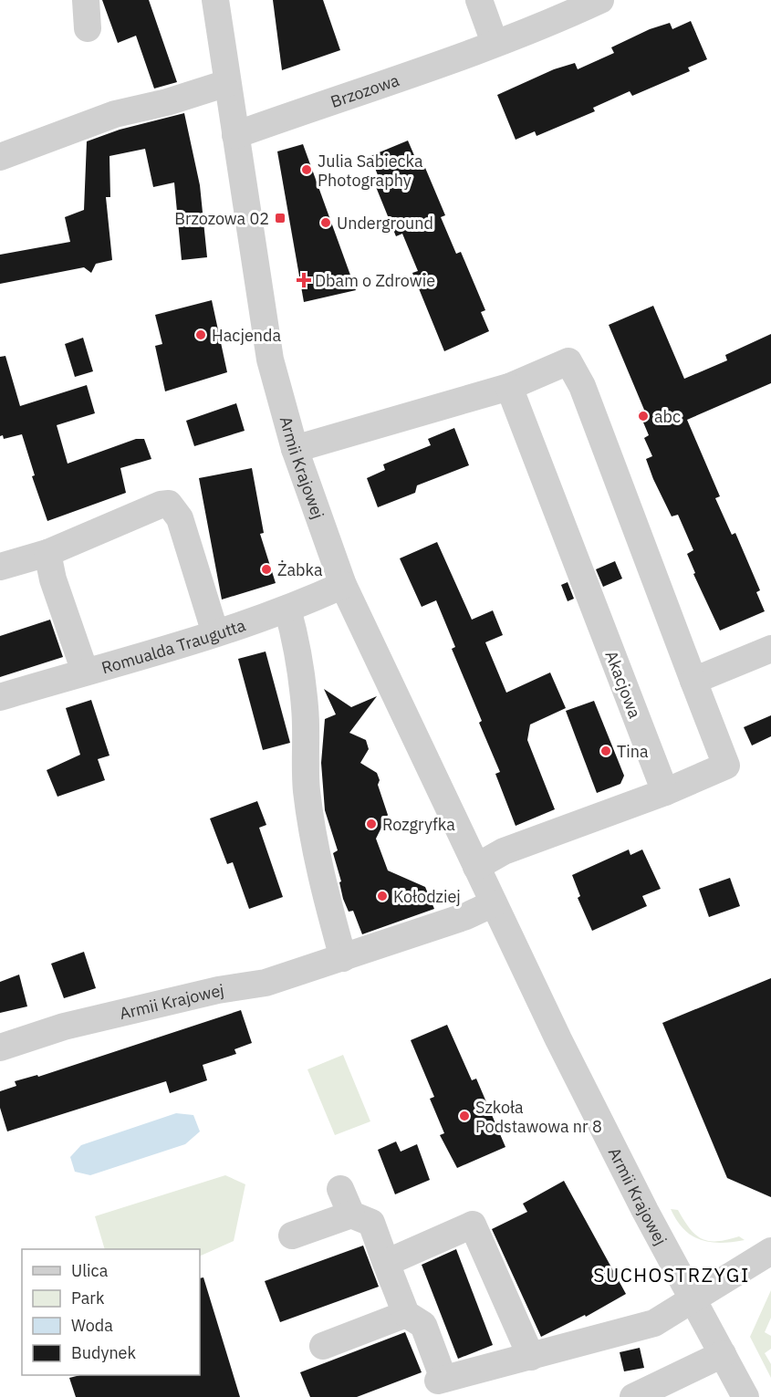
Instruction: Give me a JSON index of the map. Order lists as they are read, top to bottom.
{
  "streets": {
    "street": [
      "Brzozowa",
      "Armii Krajowej",
      "Romualda Traugutta",
      "Akacjowa"
    ]
  },
  "crossings": [
    ["Brzozowa", "Armii Krajowej"],
    ["Armii Krajowej", "Romualda Traugutta"]
  ],
  "districts": ["SUCHOSTRZYGI"],
  "places": {
    "other": [
      "Julia Sabiecka Photography",
      "Underground",
      "Hacjenda",
      "abc",
      "Żabka",
      "Tina",
      "Rozgryfka",
      "Kołodziej",
      "Szkoła Podstawowa nr 8"
    ],
    "transit": ["Brzozowa 02"],
    "health": ["Dbam o Zdrowie"]
  },
  "legend": [
    "Ulica",
    "Park",
    "Woda",
    "Budynek"
  ]
}
